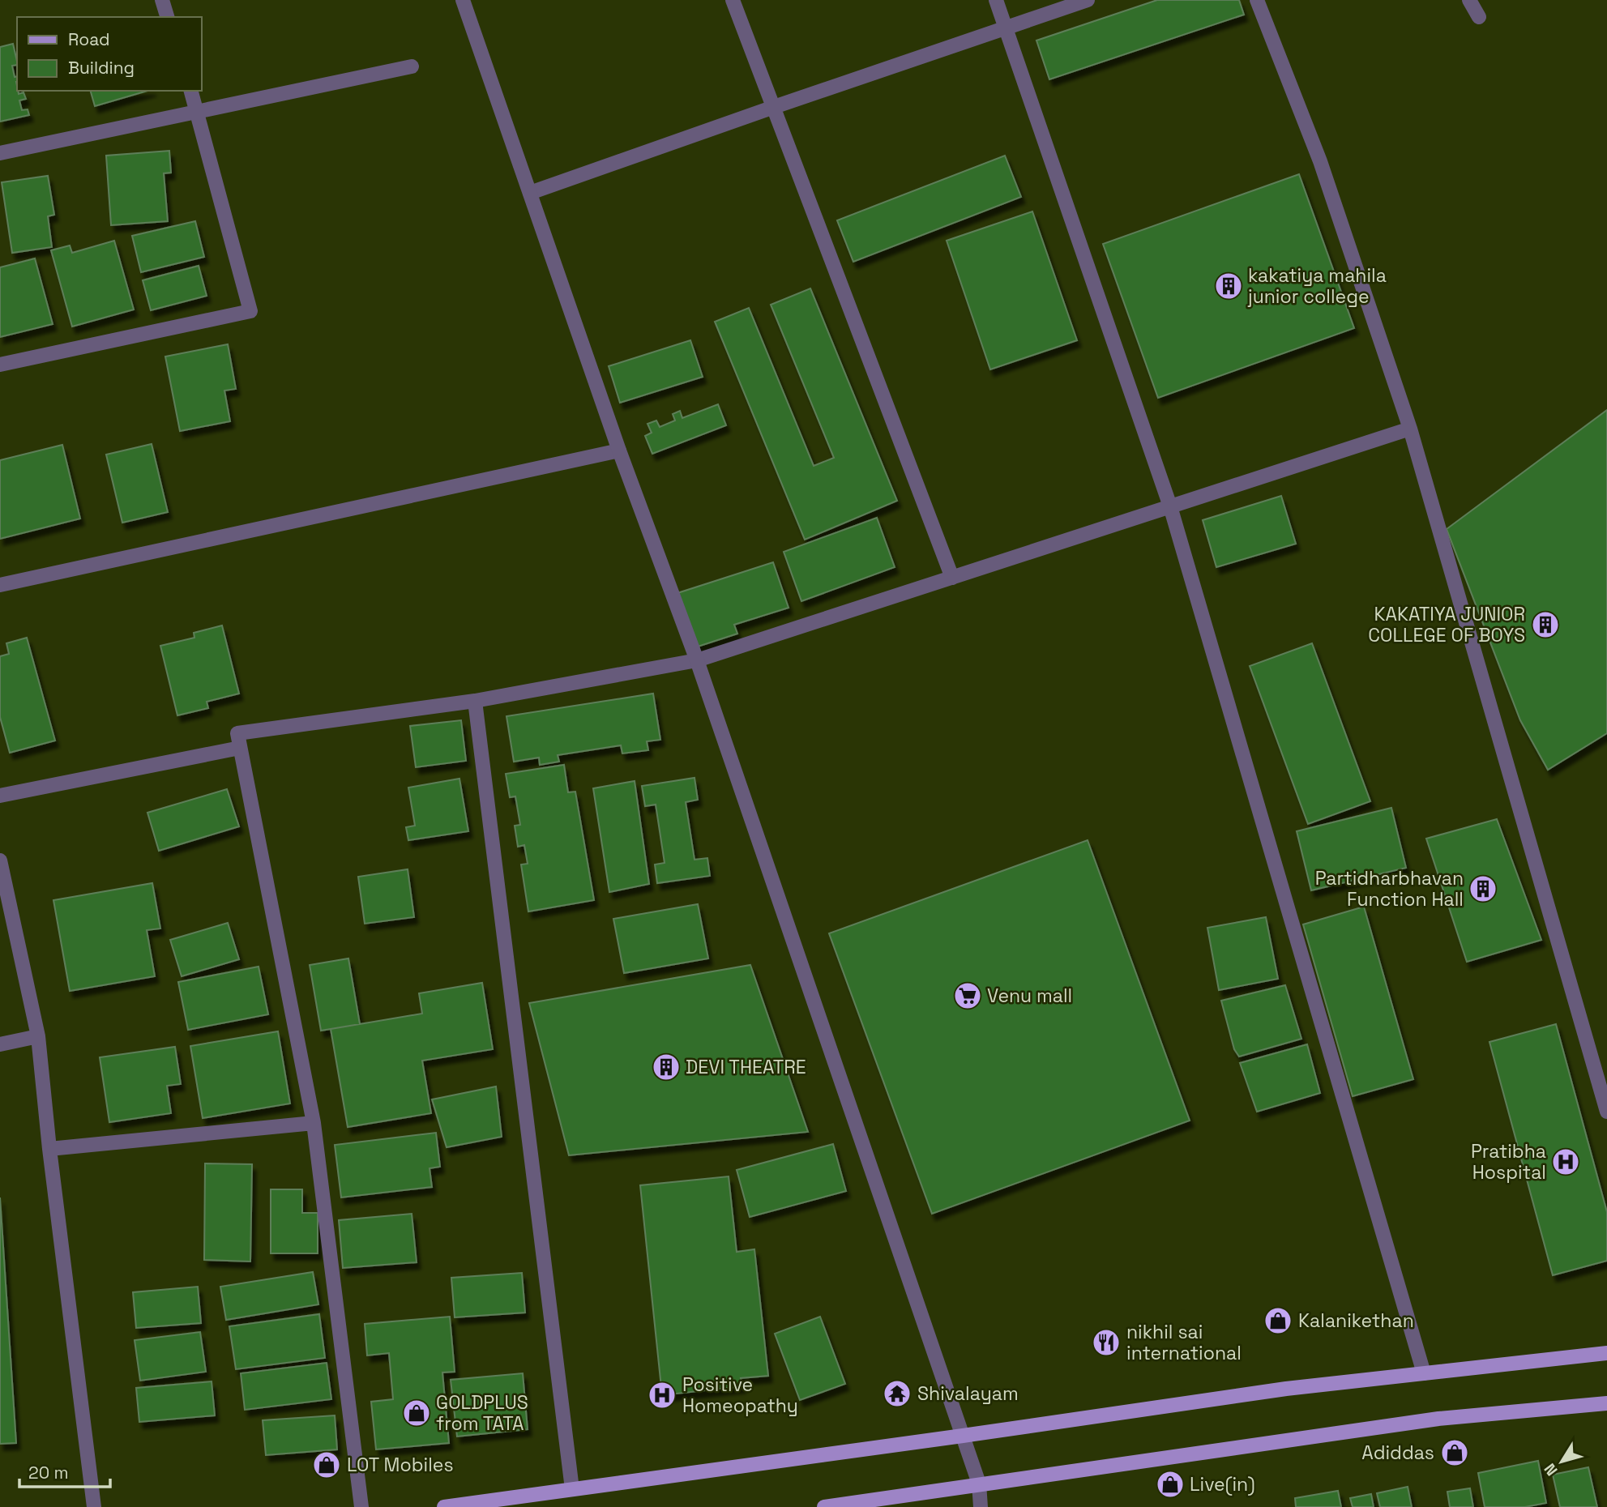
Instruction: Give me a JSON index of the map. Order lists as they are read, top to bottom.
{
  "places": {
    "building": [
      "kakatiya mahila junior college",
      "KAKATIYA JUNIOR COLLEGE OF BOYS",
      "Partidharbhavan Function Hall",
      "DEVI THEATRE"
    ],
    "supermarket": ["Venu mall"],
    "hospital": ["Pratibha Hospital", "Positive Homeopathy"],
    "shop": [
      "Kalanikethan",
      "GOLDPLUS from TATA",
      "Adiddas",
      "LOT Mobiles",
      "Live(in)"
    ],
    "restaurant": ["nikhil sai international"],
    "temple": ["Shivalayam"]
  },
  "legend": ["Road", "Building"],
  "scale_bar": "20 m",
  "north": "bottom left"
}
